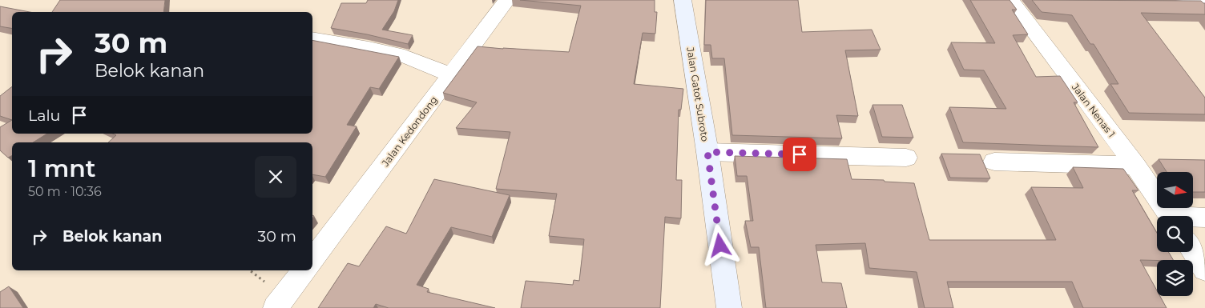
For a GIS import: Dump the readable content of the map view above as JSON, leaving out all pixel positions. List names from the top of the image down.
{
  "streets": {
    "main road": ["Jalan Gatot Subroto"],
    "street": ["Jalan Nenas 1", "Jalan Kedondong"]
  },
  "north": "right",
  "page": {
    "turn": ["30 m", "Belok kanan"],
    "then": "Lalu",
    "heading": ["1 mnt", "50 m · 10:36"],
    "list": [
      {
        "name": "Belok kanan",
        "value": "30 m"
      }
    ]
  }
}
